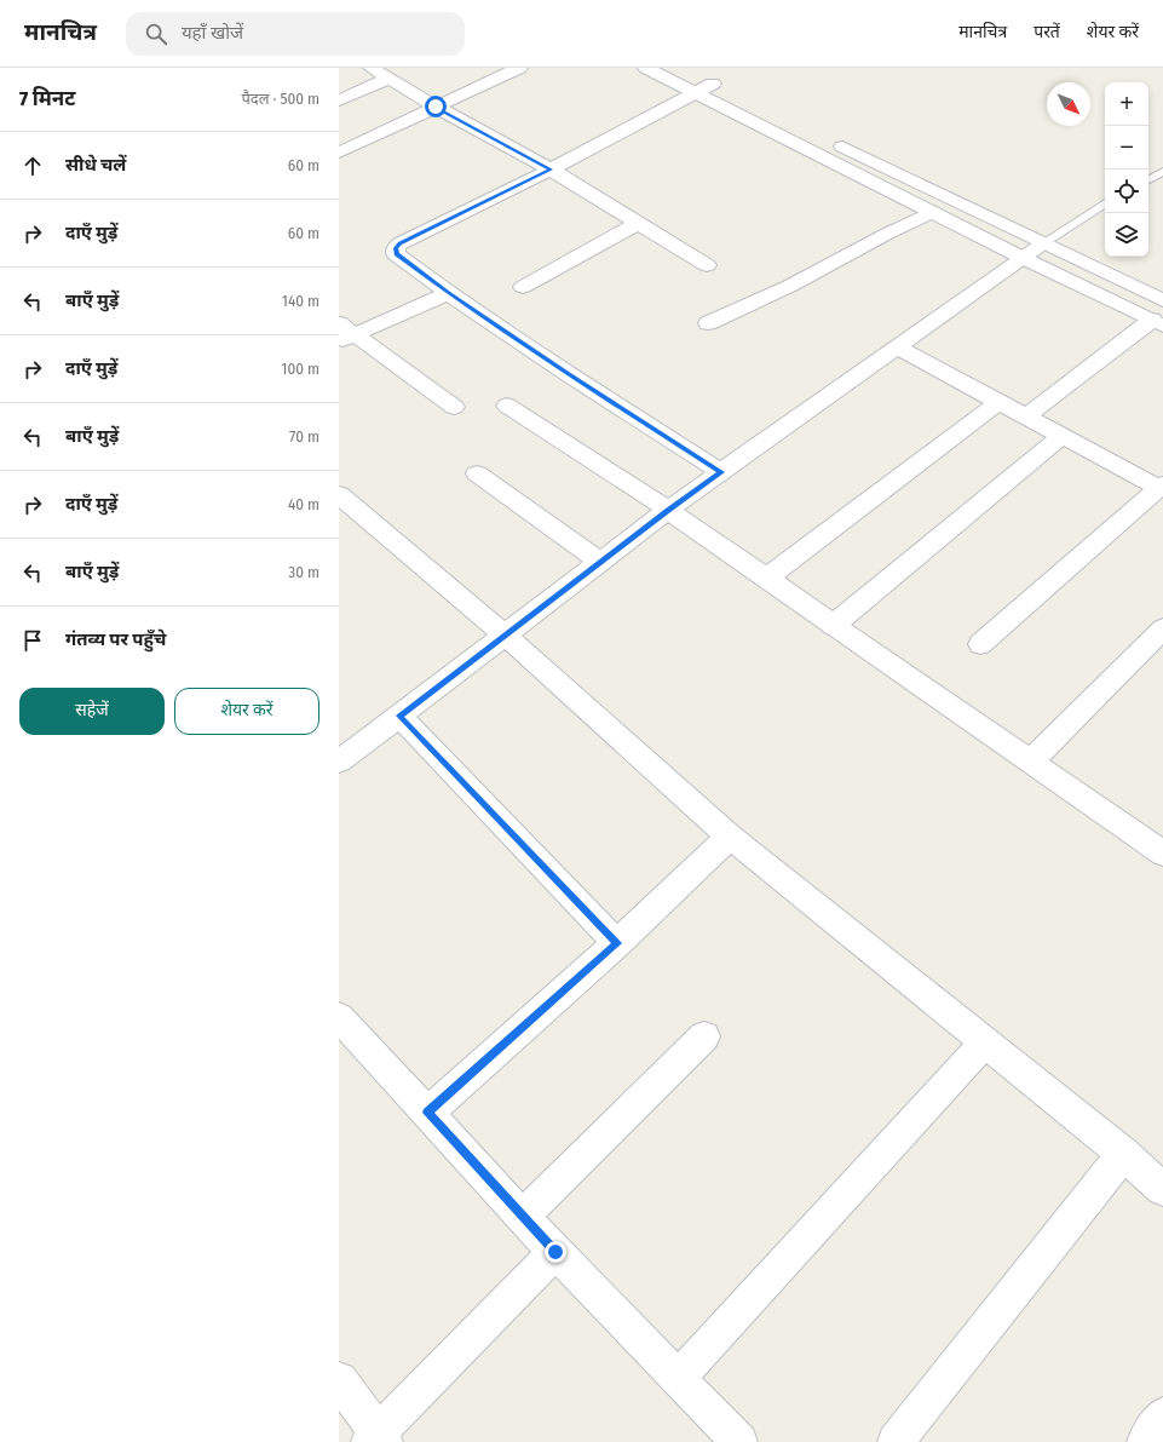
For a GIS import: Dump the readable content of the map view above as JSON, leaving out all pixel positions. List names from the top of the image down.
{
  "north": "bottom right",
  "page": {
    "header": "मानचित्र",
    "search": "यहाँ खोजें",
    "nav": ["मानचित्र", "परतें", "शेयर करें"],
    "heading": ["7 मिनट", "पैदल · 500 m"],
    "map_buttons": ["+", "−"],
    "list": [
      ["सीधे चलें", "60 m"],
      ["दाएँ मुड़ें", "60 m"],
      ["बाएँ मुड़ें", "140 m"],
      ["दाएँ मुड़ें", "100 m"],
      ["बाएँ मुड़ें", "70 m"],
      ["दाएँ मुड़ें", "40 m"],
      ["बाएँ मुड़ें", "30 m"],
      "गंतव्य पर पहुँचे"
    ],
    "buttons": ["सहेजें", "शेयर करें"]
  }
}
